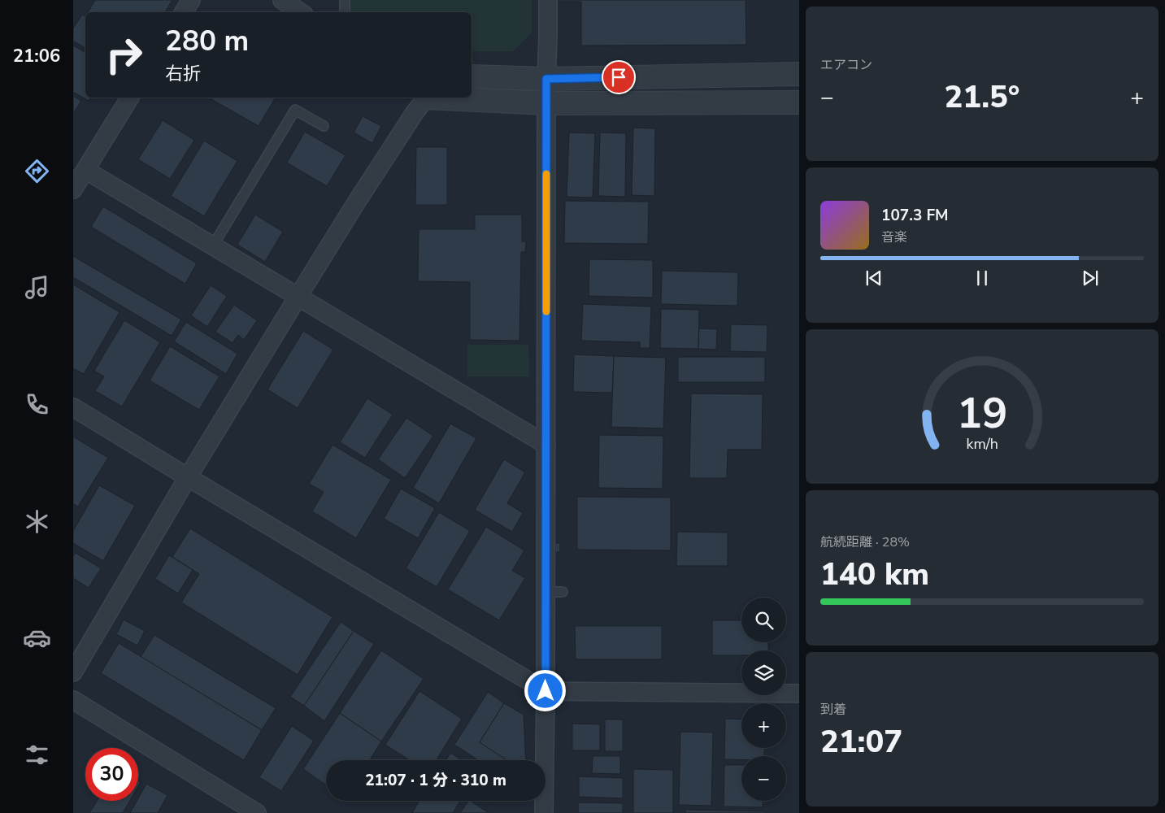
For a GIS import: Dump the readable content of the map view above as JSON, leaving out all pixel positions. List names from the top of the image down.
{
  "page": {
    "tabs": "21:06",
    "tile": [
      "エアコン",
      ["航続距離 · 28%", "140 km"],
      ["到着", "21:07"]
    ],
    "turn": ["280 m", "右折"],
    "heat": ["−", "21.5°", "+"],
    "song": ["107.3 FM", "音楽"],
    "map_buttons": ["+", "−"],
    "limit": "30",
    "trip": "21:07 · 1 分 · 310 m",
    "gauge": ["19", "km/h"]
  }
}
